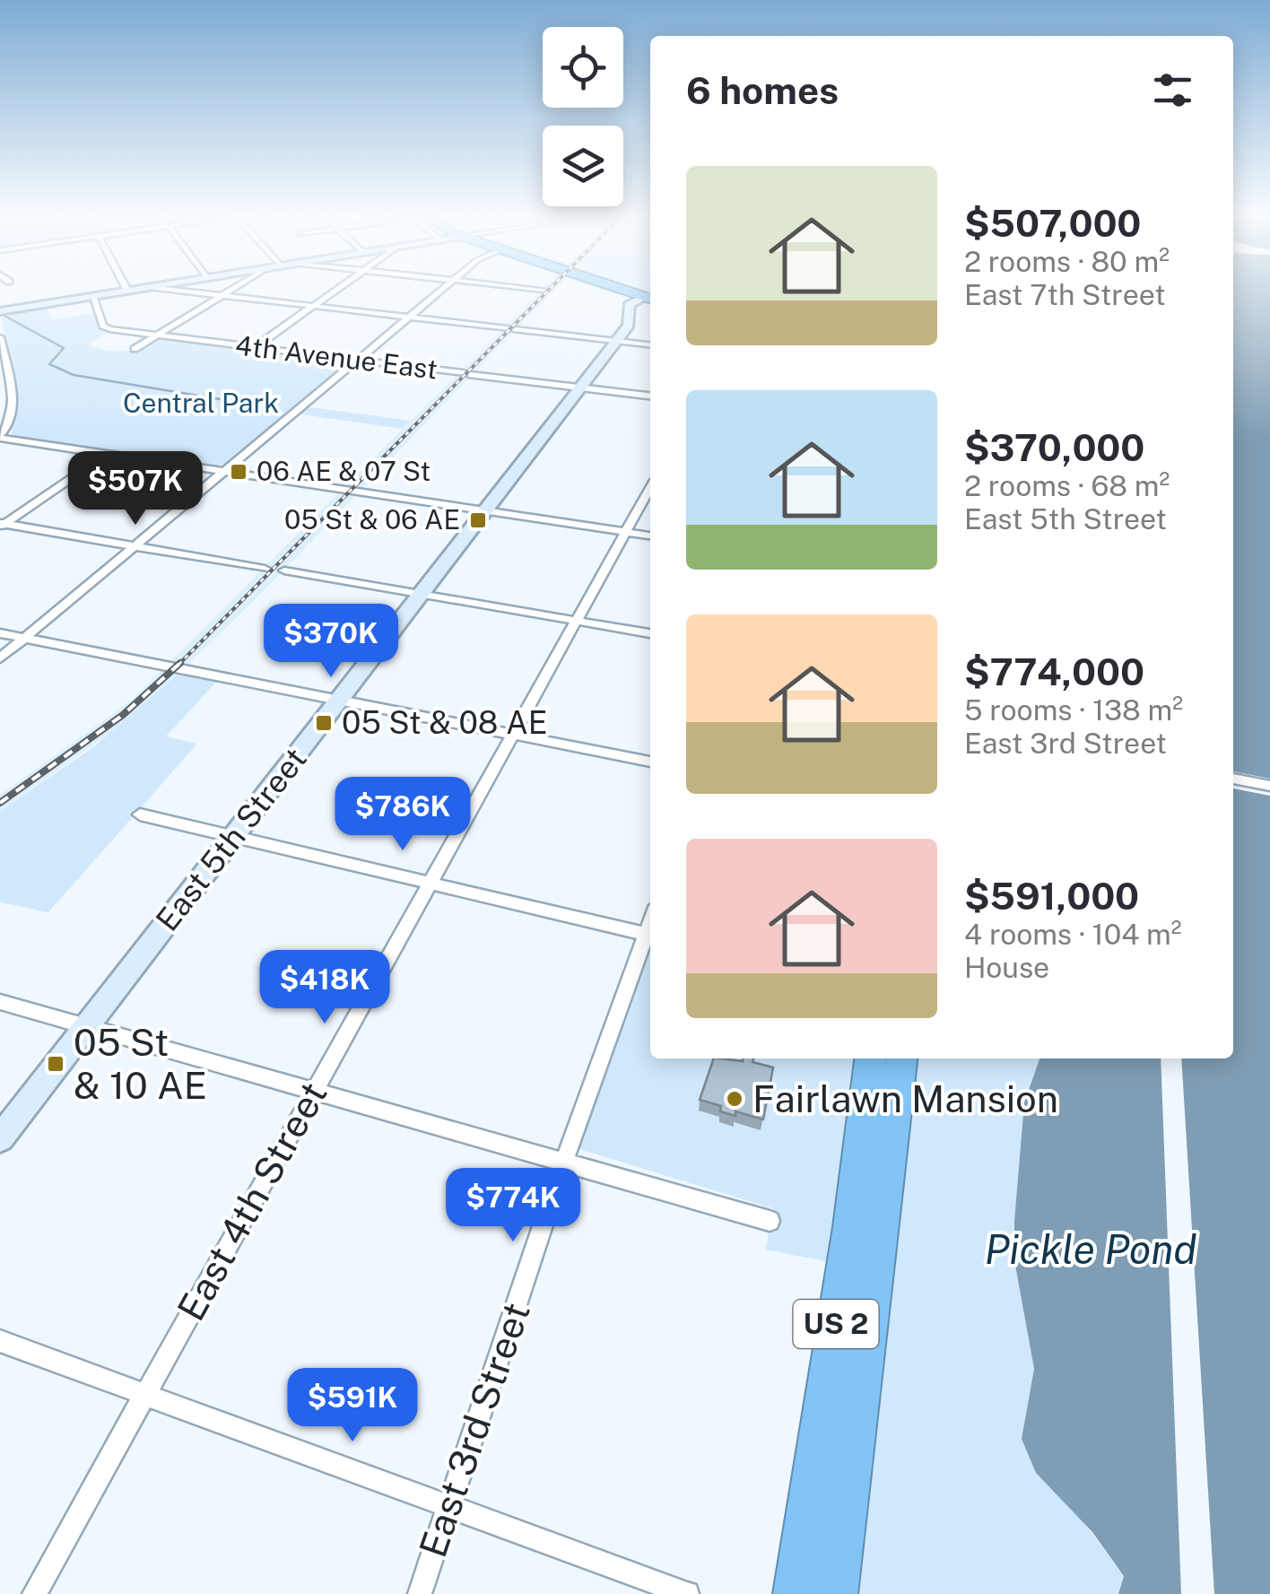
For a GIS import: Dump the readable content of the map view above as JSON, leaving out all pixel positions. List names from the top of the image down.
{
  "streets": {
    "highway": ["US 2"],
    "street": [
      "4th Avenue East",
      "East 5th Street",
      "East 4th Street",
      "East 3rd Street"
    ]
  },
  "crossings": [
    ["4th Avenue East", "East 5th Street"]
  ],
  "water": ["Pickle Pond"],
  "parks": ["Central Park"],
  "places": {
    "transit": [
      "06 AE & 07 St",
      "05 St & 06 AE",
      "05 St & 08 AE",
      "05 St & 10 AE"
    ],
    "other": ["Fairlawn Mansion"]
  },
  "page": {
    "heading": "6 homes",
    "list": [
      {
        "name": "$507,000",
        "note": "2 rooms · 80 m² · East 7th Street"
      },
      {
        "name": "$370,000",
        "note": "2 rooms · 68 m² · East 5th Street"
      },
      {
        "name": "$774,000",
        "note": "5 rooms · 138 m² · East 3rd Street"
      },
      {
        "name": "$591,000",
        "note": "4 rooms · 104 m² · House"
      }
    ],
    "price": [
      "$507K",
      "$370K",
      "$786K",
      "$418K",
      "$774K",
      "$591K"
    ]
  }
}
